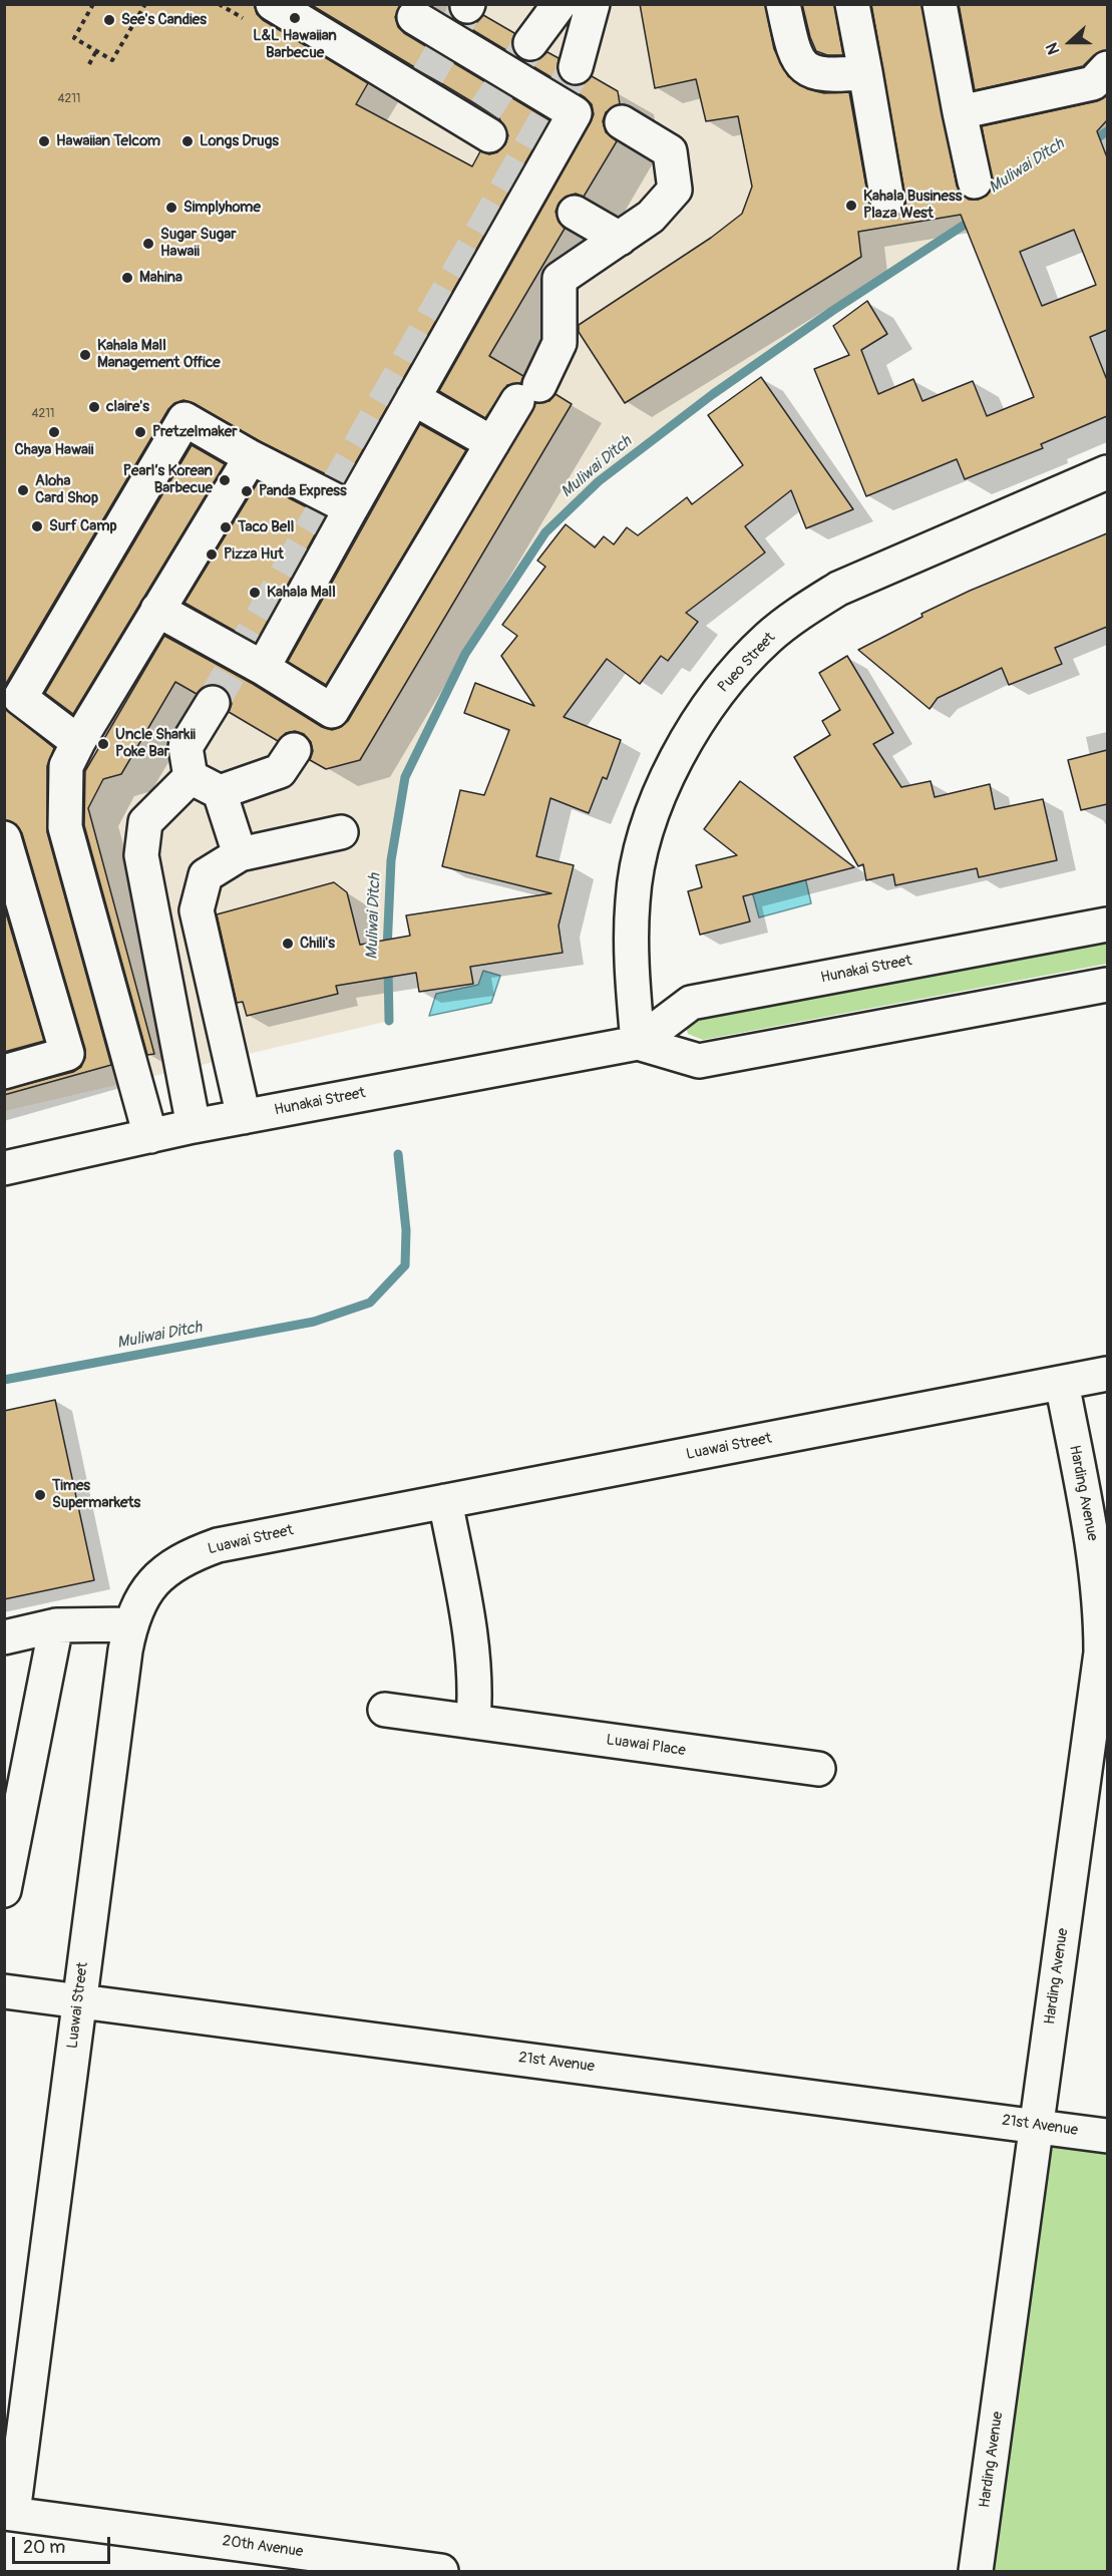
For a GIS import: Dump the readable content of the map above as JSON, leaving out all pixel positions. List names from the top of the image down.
{
  "streets": {
    "street": [
      "Pueo Street",
      "Hunakai Street",
      "Luawai Street",
      "Harding Avenue",
      "Luawai Place",
      "21st Avenue",
      "20th Avenue"
    ]
  },
  "crossings": [
    ["Pueo Street", "Hunakai Street"],
    ["Luawai Street", "Harding Avenue"],
    ["Luawai Street", "21st Avenue"],
    ["Luawai Street", "20th Avenue"],
    ["Harding Avenue", "21st Avenue"]
  ],
  "water": ["Muliwai Ditch"],
  "places": [
    "L&L Hawaiian Barbecue",
    "See's Candies",
    "Hawaiian Telcom",
    "Longs Drugs",
    "Kahala Business Plaza West",
    "Simplyhome",
    "Sugar Sugar Hawaii",
    "Mahina",
    "Kahala Mall Management Office",
    "claire's",
    "Chaya Hawaii",
    "Pretzelmaker",
    "Pearl’s Korean Barbecue",
    "Aloha Card Shop",
    "Panda Express",
    "Surf Camp",
    "Taco Bell",
    "Pizza Hut",
    "Kahala Mall",
    "Uncle Sharkii Poke Bar",
    "Chili's",
    "Times Supermarkets"
  ],
  "house_numbers": ["4211", "4211"],
  "scale_bar": "20 m",
  "north": "left"
}
